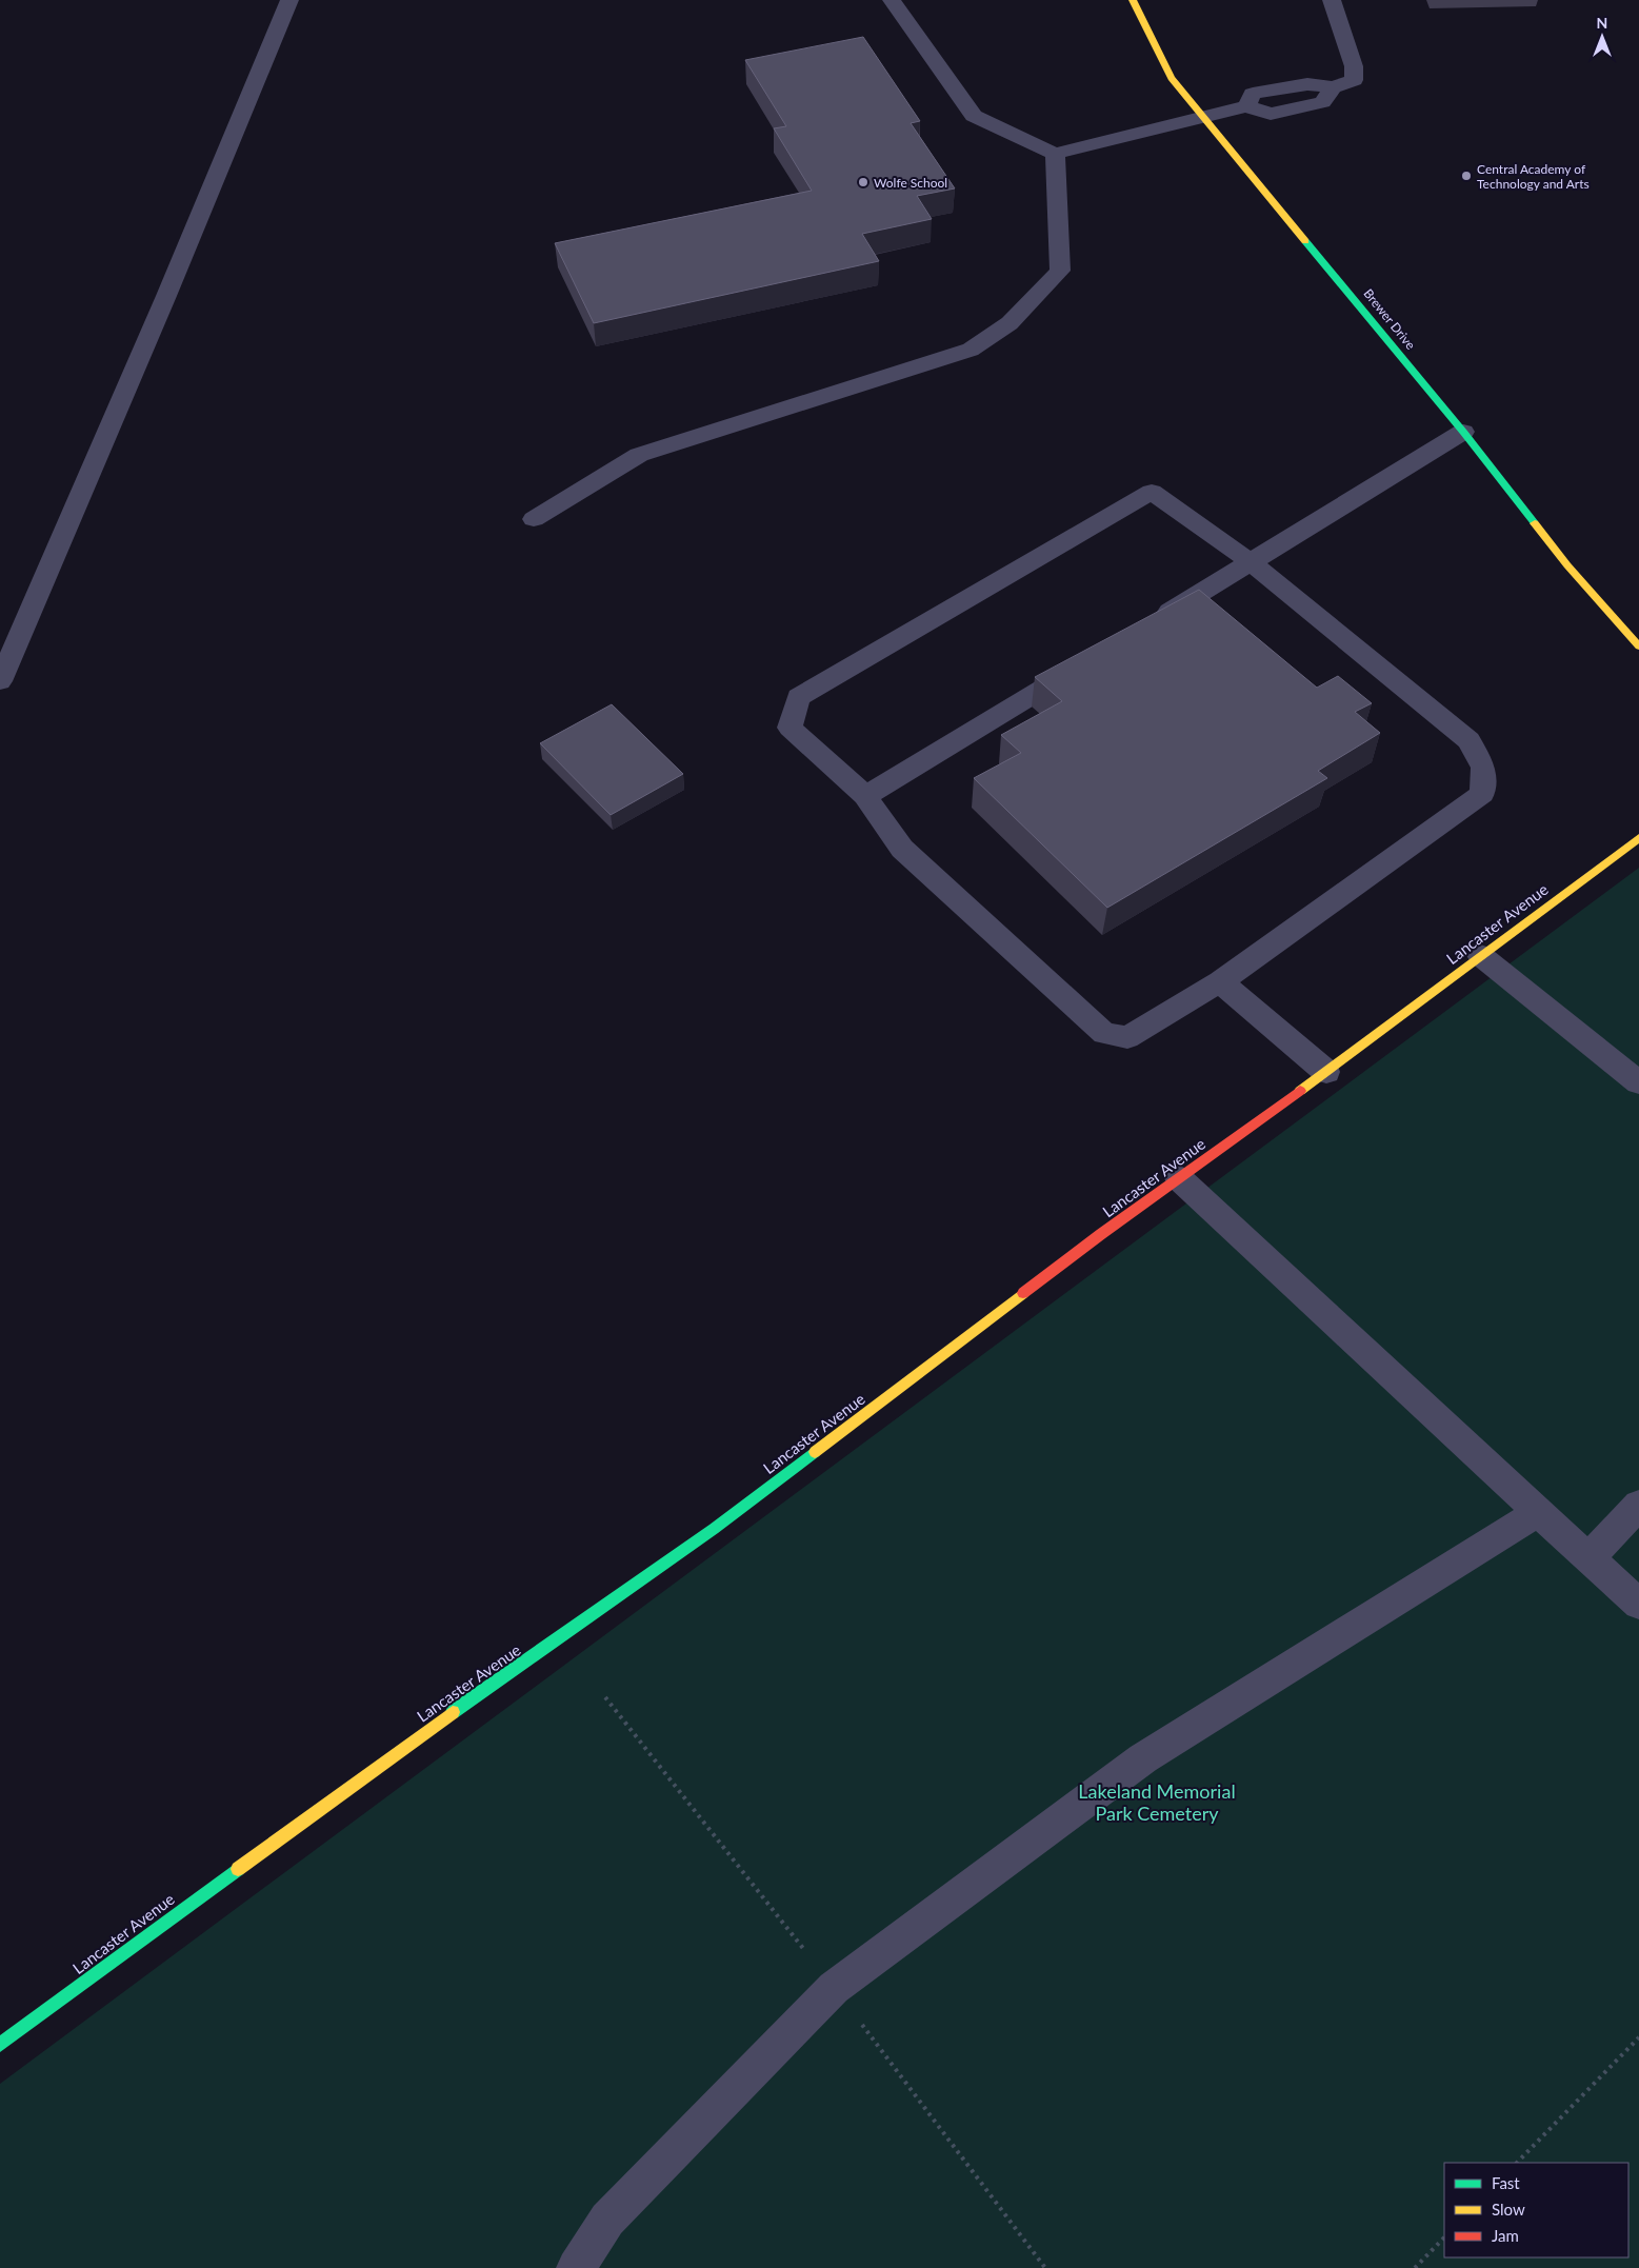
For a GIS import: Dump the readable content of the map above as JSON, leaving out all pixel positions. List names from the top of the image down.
{
  "streets": {
    "main road": ["Brewer Drive", "Lancaster Avenue"]
  },
  "parks": ["Lakeland Memorial Park Cemetery"],
  "places": ["Central Academy of Technology and Arts", "Wolfe School"],
  "legend": ["Fast", "Slow", "Jam"],
  "north": "top"
}
